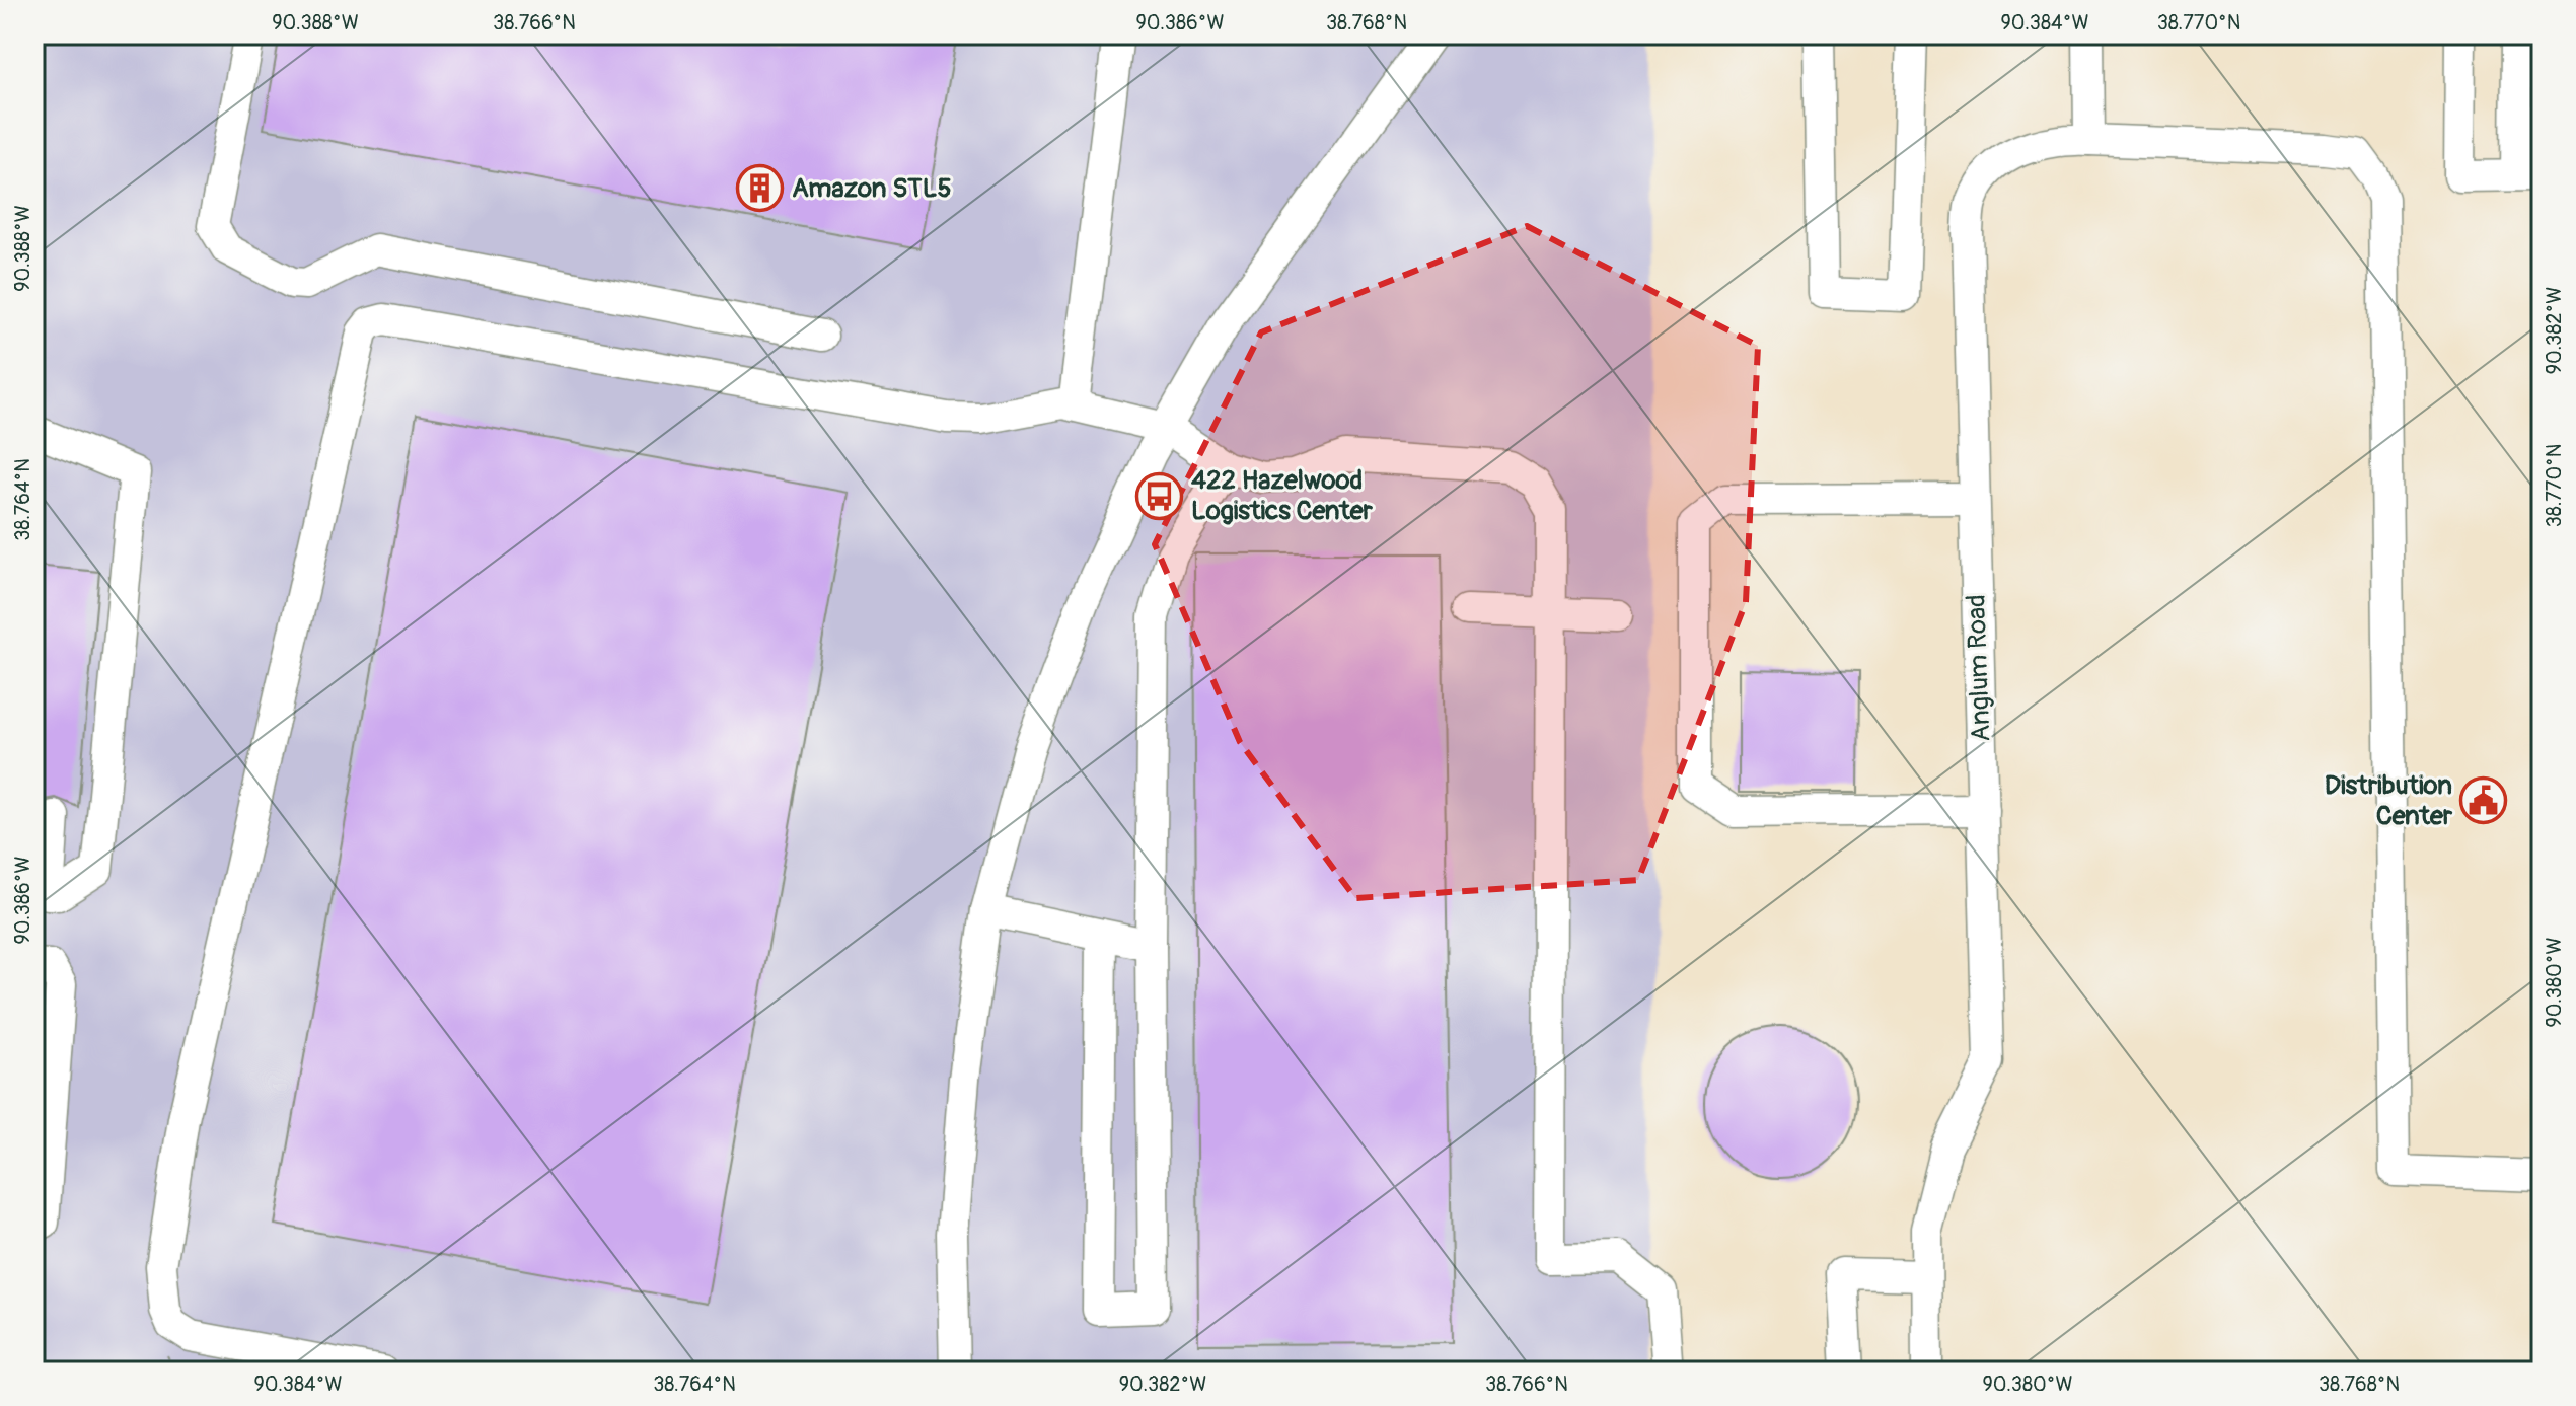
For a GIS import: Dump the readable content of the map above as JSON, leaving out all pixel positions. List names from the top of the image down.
{
  "streets": {
    "street": ["Anglum Road"]
  },
  "places": {
    "building": ["Amazon STL5"],
    "bus stop": ["422 Hazelwood Logistics Center"],
    "public building": ["Distribution Center"]
  },
  "coordinates": [
    "90.388°W",
    "38.766°N",
    "90.386°W",
    "38.768°N",
    "90.384°W",
    "38.770°N",
    "90.382°W",
    "38.764°N",
    "90.380°W"
  ]
}
